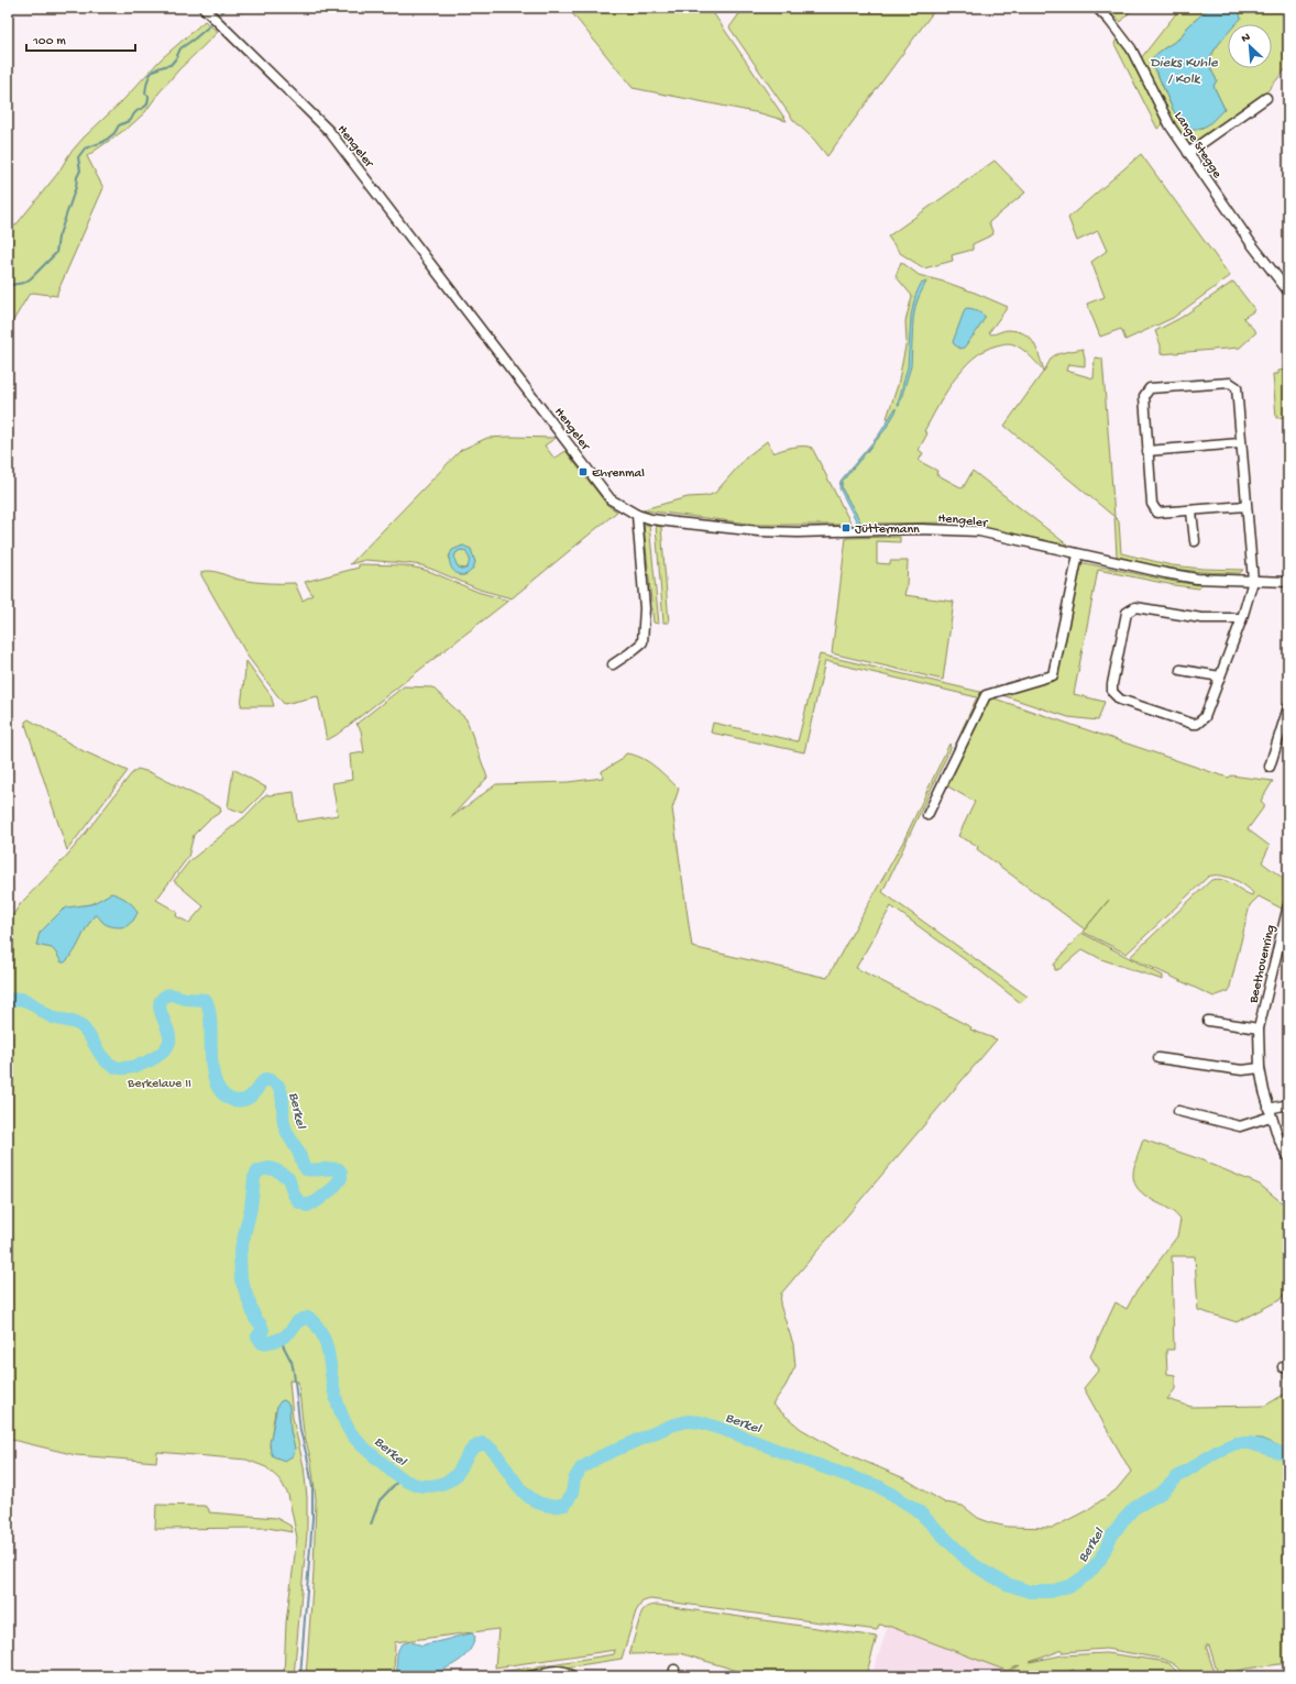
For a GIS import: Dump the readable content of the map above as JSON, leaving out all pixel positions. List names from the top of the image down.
{
  "streets": {
    "street": ["Lange Stegge", "Hengeler", "Beethovenring"]
  },
  "water": ["Dieks Kuhle / Kolk", "Berkel"],
  "parks": ["Berkelaue II"],
  "places": {
    "transit": ["Ehrenmal", "Jüttermann"]
  },
  "scale_bar": "100 m",
  "north": "top left"
}
